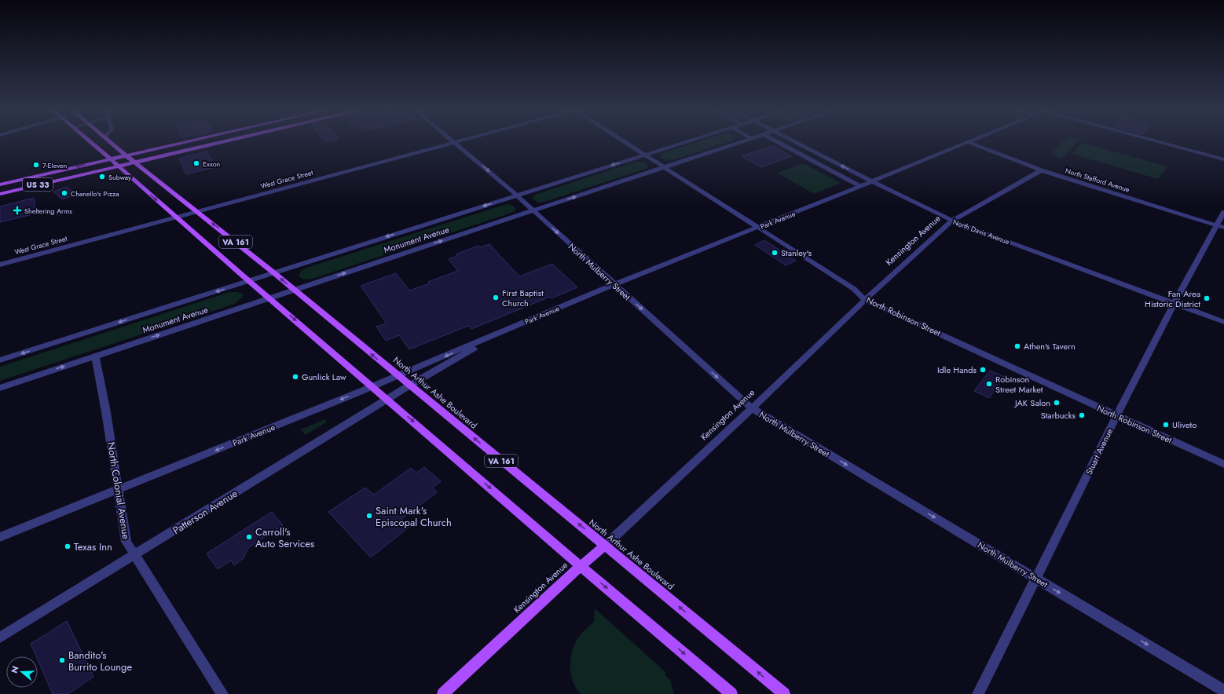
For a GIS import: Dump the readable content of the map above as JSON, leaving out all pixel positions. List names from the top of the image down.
{
  "streets": {
    "main road": [
      "US 33",
      "Kensington Avenue",
      "VA 161",
      "North Arthur Ashe Boulevard"
    ],
    "street": [
      "West Grace Street",
      "North Stafford Avenue",
      "Park Avenue",
      "North Davis Avenue",
      "Monument Avenue",
      "North Mulberry Street",
      "North Robinson Street",
      "Stuart Avenue",
      "North Colonial Avenue",
      "Patterson Avenue"
    ]
  },
  "crossings": [
    ["West Grace Street", "VA 161"],
    ["West Grace Street", "North Mulberry Street"],
    ["West Grace Street", "North Arthur Ashe Boulevard"],
    ["North Stafford Avenue", "Park Avenue"],
    ["North Stafford Avenue", "Kensington Avenue"],
    ["North Stafford Avenue", "Stuart Avenue"],
    ["US 33", "VA 161"],
    ["US 33", "North Arthur Ashe Boulevard"],
    ["Park Avenue", "North Davis Avenue"],
    ["Park Avenue", "VA 161"],
    ["Park Avenue", "North Mulberry Street"],
    ["Park Avenue", "North Robinson Street"],
    ["Park Avenue", "North Arthur Ashe Boulevard"],
    ["Park Avenue", "North Colonial Avenue"],
    ["Park Avenue", "Patterson Avenue"],
    ["North Davis Avenue", "Kensington Avenue"],
    ["North Davis Avenue", "Stuart Avenue"],
    ["Monument Avenue", "VA 161"],
    ["Monument Avenue", "North Mulberry Street"],
    ["Monument Avenue", "North Robinson Street"],
    ["Monument Avenue", "North Arthur Ashe Boulevard"],
    ["Monument Avenue", "North Colonial Avenue"],
    ["Kensington Avenue", "VA 161"],
    ["Kensington Avenue", "North Mulberry Street"],
    ["Kensington Avenue", "North Robinson Street"],
    ["Kensington Avenue", "North Arthur Ashe Boulevard"],
    ["VA 161", "Patterson Avenue"],
    ["North Mulberry Street", "Stuart Avenue"],
    ["North Robinson Street", "Stuart Avenue"],
    ["North Arthur Ashe Boulevard", "Patterson Avenue"],
    ["North Colonial Avenue", "Patterson Avenue"]
  ],
  "one_way": ["North Mulberry Street"],
  "places": {
    "other": [
      "Exxon",
      "7-Eleven",
      "Subway",
      "Chanello's Pizza",
      "Stanley's",
      "First Baptist Church",
      "Fan Area Historic District",
      "Athen's Tavern",
      "Idle Hands",
      "Gunlick Law",
      "Robinson Street Market",
      "JAK Salon",
      "Starbucks",
      "Uliveto",
      "Saint Mark's Episcopal Church",
      "Carroll's Auto Services",
      "Texas Inn",
      "Bandito's Burrito Lounge"
    ],
    "health": ["Sheltering Arms"]
  },
  "north": "left"
}
